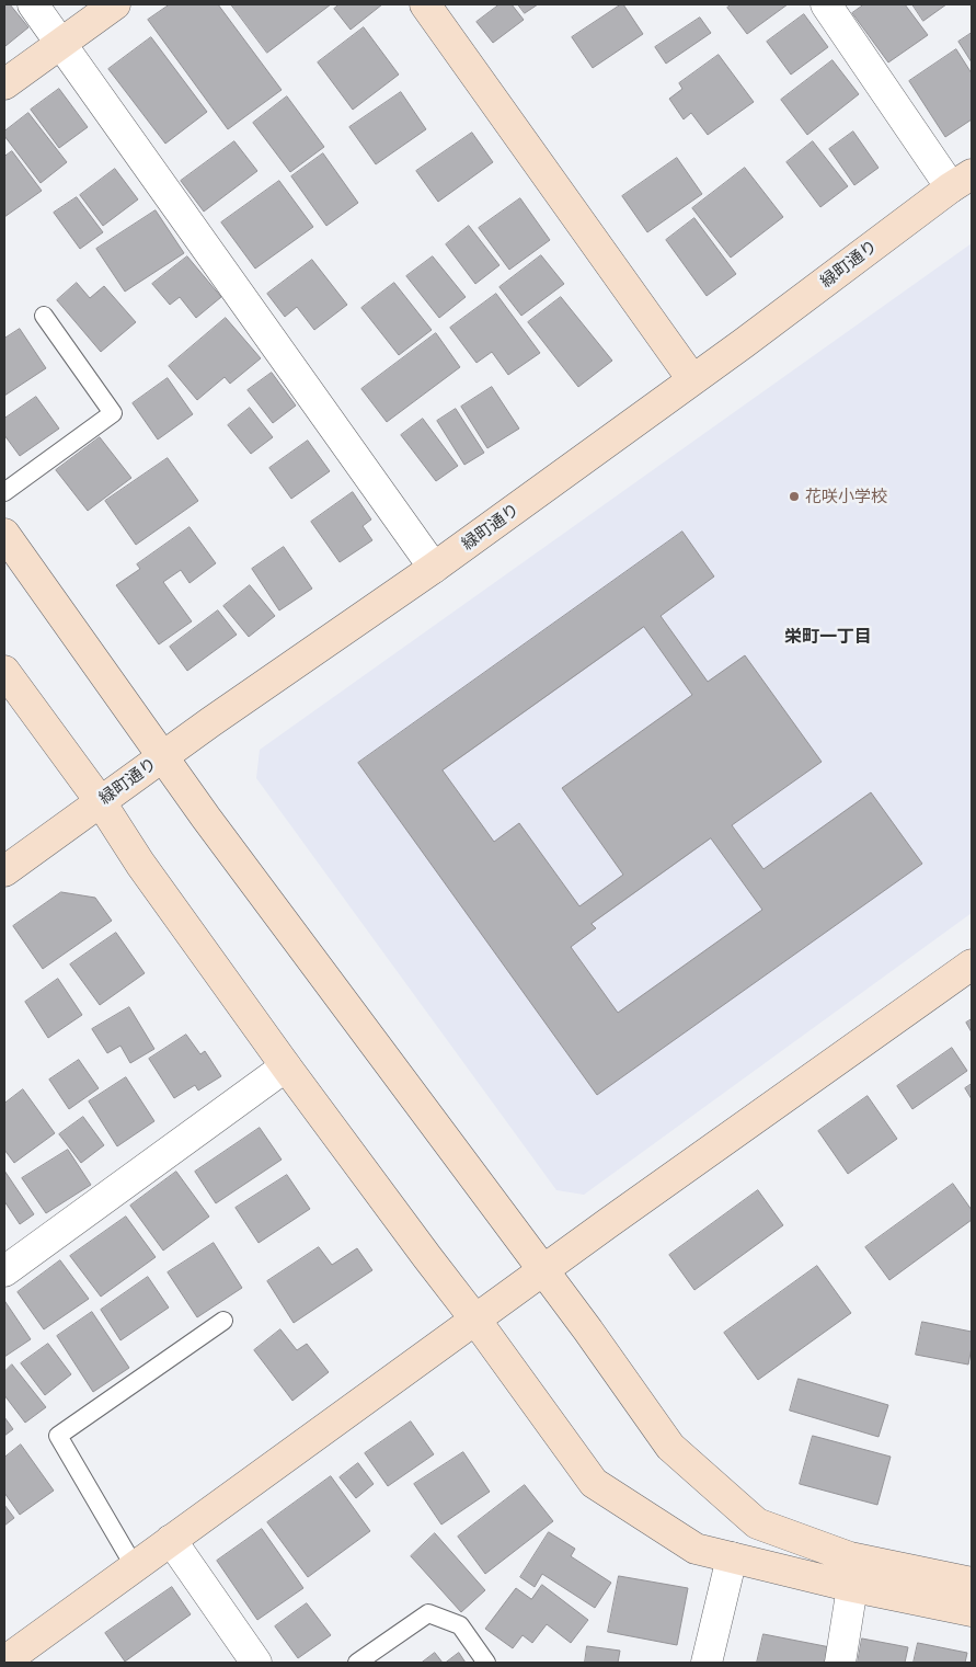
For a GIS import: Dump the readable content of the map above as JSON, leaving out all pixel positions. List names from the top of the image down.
{
  "streets": {
    "street": ["緑町通り"]
  },
  "districts": ["栄町一丁目"],
  "places": ["花咲小学校"]
}
